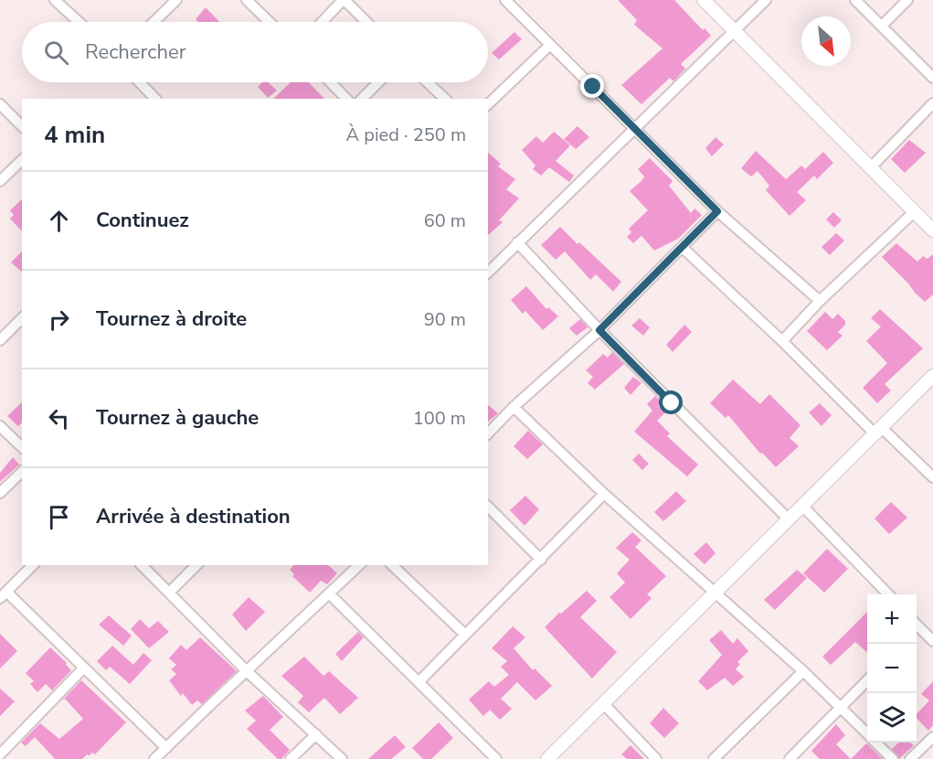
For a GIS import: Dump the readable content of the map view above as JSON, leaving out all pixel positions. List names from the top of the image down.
{
  "north": "bottom right",
  "page": {
    "search": "Rechercher",
    "heading": ["4 min", "À pied · 250 m"],
    "list": [
      ["Continuez", "60 m"],
      ["Tournez à droite", "90 m"],
      ["Tournez à gauche", "100 m"],
      "Arrivée à destination"
    ],
    "map_buttons": ["+", "−"]
  }
}
